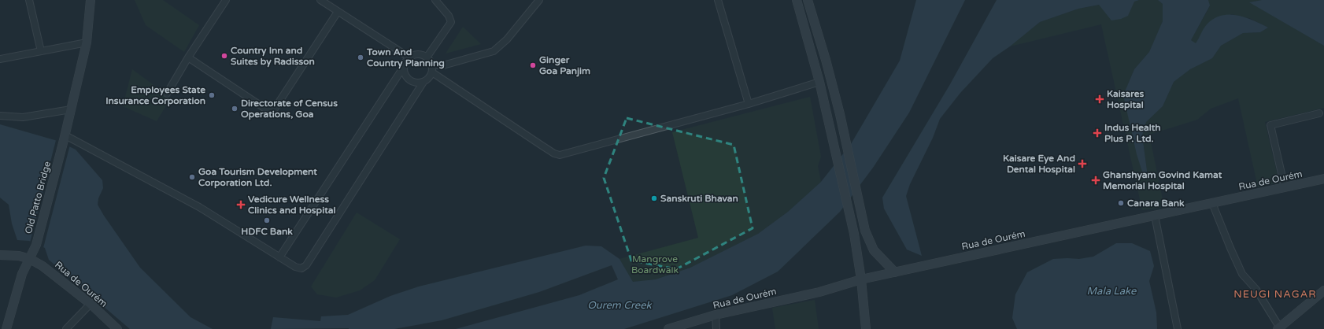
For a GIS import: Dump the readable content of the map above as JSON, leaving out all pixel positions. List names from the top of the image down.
{
  "streets": {
    "main road": ["Rua de Ourém", "Old Patto Bridge"]
  },
  "crossings": [
    ["Rua de Ourém", "Old Patto Bridge"]
  ],
  "districts": ["NEUGI NAGAR"],
  "water": ["Mala Lake", "Ourem Creek"],
  "parks": ["Mangrove Boardwalk"],
  "places": {
    "other": [
      "Country Inn and Suites by Radisson",
      "Town And Country Planning",
      "Ginger Goa Panjim",
      "Employees State Insurance Corporation",
      "Directorate of Census Operations, Goa",
      "Goa Tourism Development Corporation Ltd.",
      "Sanskruti Bhavan",
      "Canara Bank",
      "HDFC Bank"
    ],
    "health": [
      "Kaisares Hospital",
      "Indus Health Plus P. Ltd.",
      "Kaisare Eye And Dental Hospital",
      "Ghanshyam Govind Kamat Memorial Hospital",
      "Vedicure Wellness Clinics and Hospital"
    ]
  }
}
